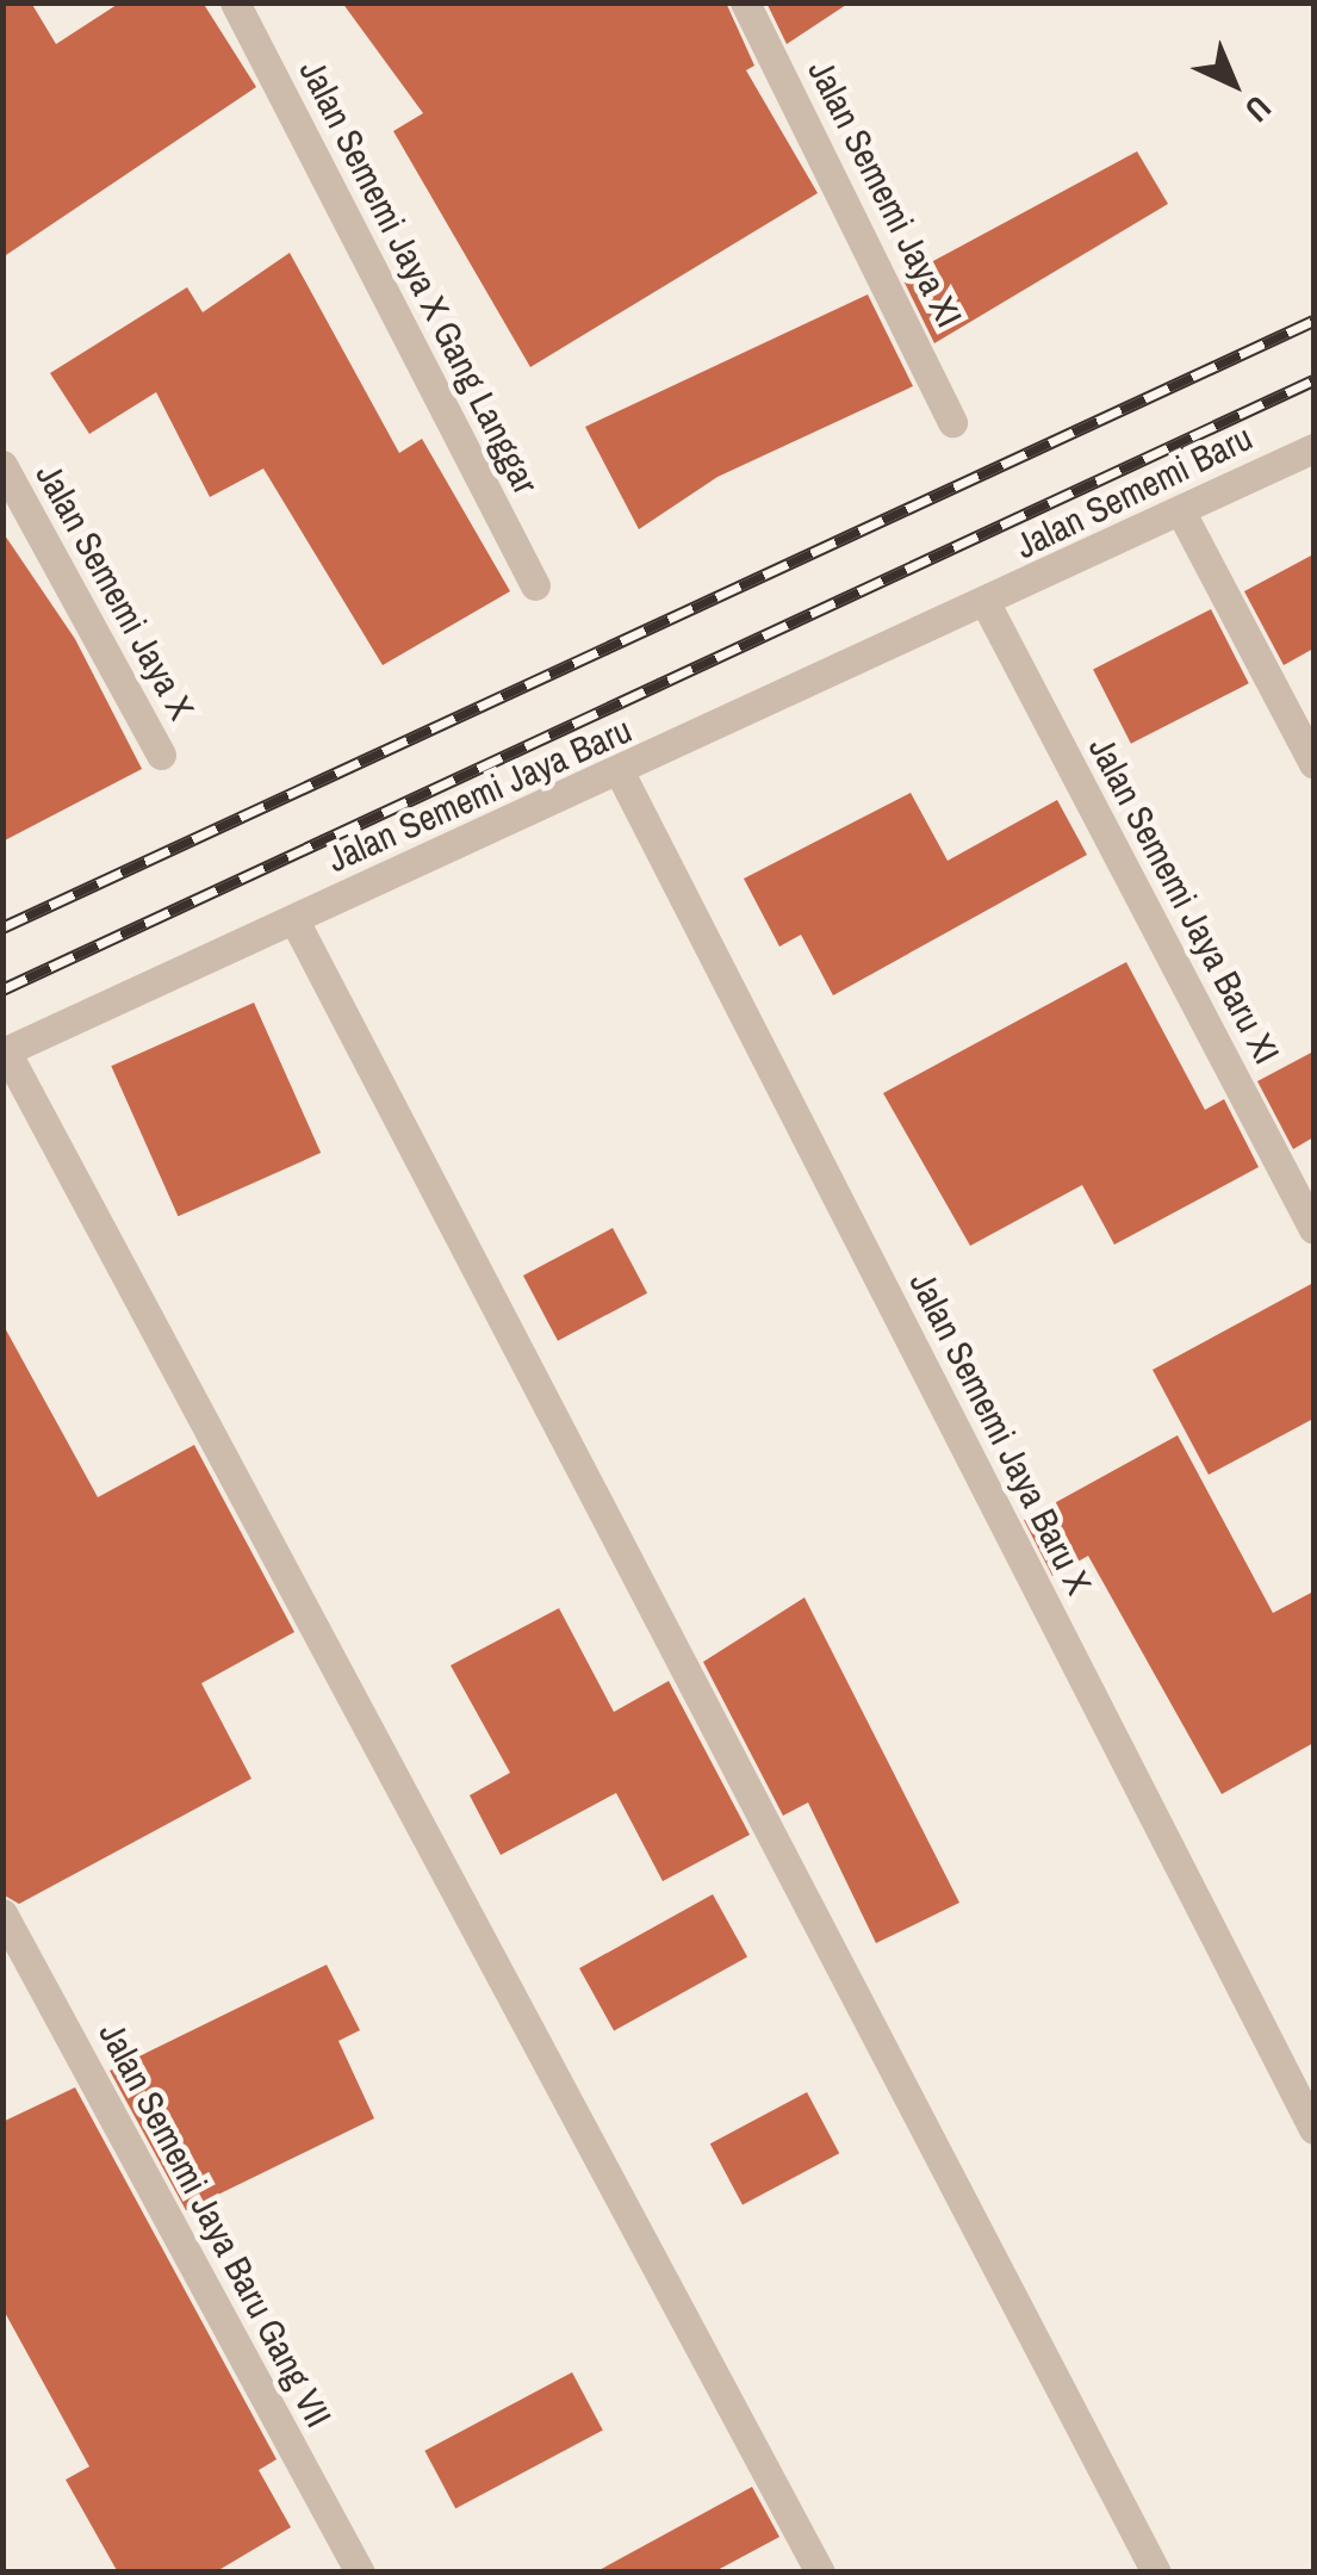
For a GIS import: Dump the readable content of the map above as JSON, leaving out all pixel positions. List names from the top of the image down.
{
  "streets": {
    "street": [
      "Jalan Sememi Jaya XI",
      "Jalan Sememi Jaya X Gang Langgar",
      "Jalan Sememi Baru",
      "Jalan Sememi Jaya X",
      "Jalan Sememi Jaya Baru",
      "Jalan Sememi Jaya Baru XI",
      "Jalan Sememi Jaya Baru X",
      "Jalan Sememi Jaya Baru Gang VII"
    ]
  },
  "crossings": [
    ["Jalan Sememi Baru", "Jalan Sememi Jaya Baru"],
    ["Jalan Sememi Baru", "Jalan Sememi Jaya Baru XI"],
    ["Jalan Sememi Jaya Baru", "Jalan Sememi Jaya Baru XI"],
    ["Jalan Sememi Jaya Baru", "Jalan Sememi Jaya Baru X"]
  ],
  "north": "bottom right"
}
